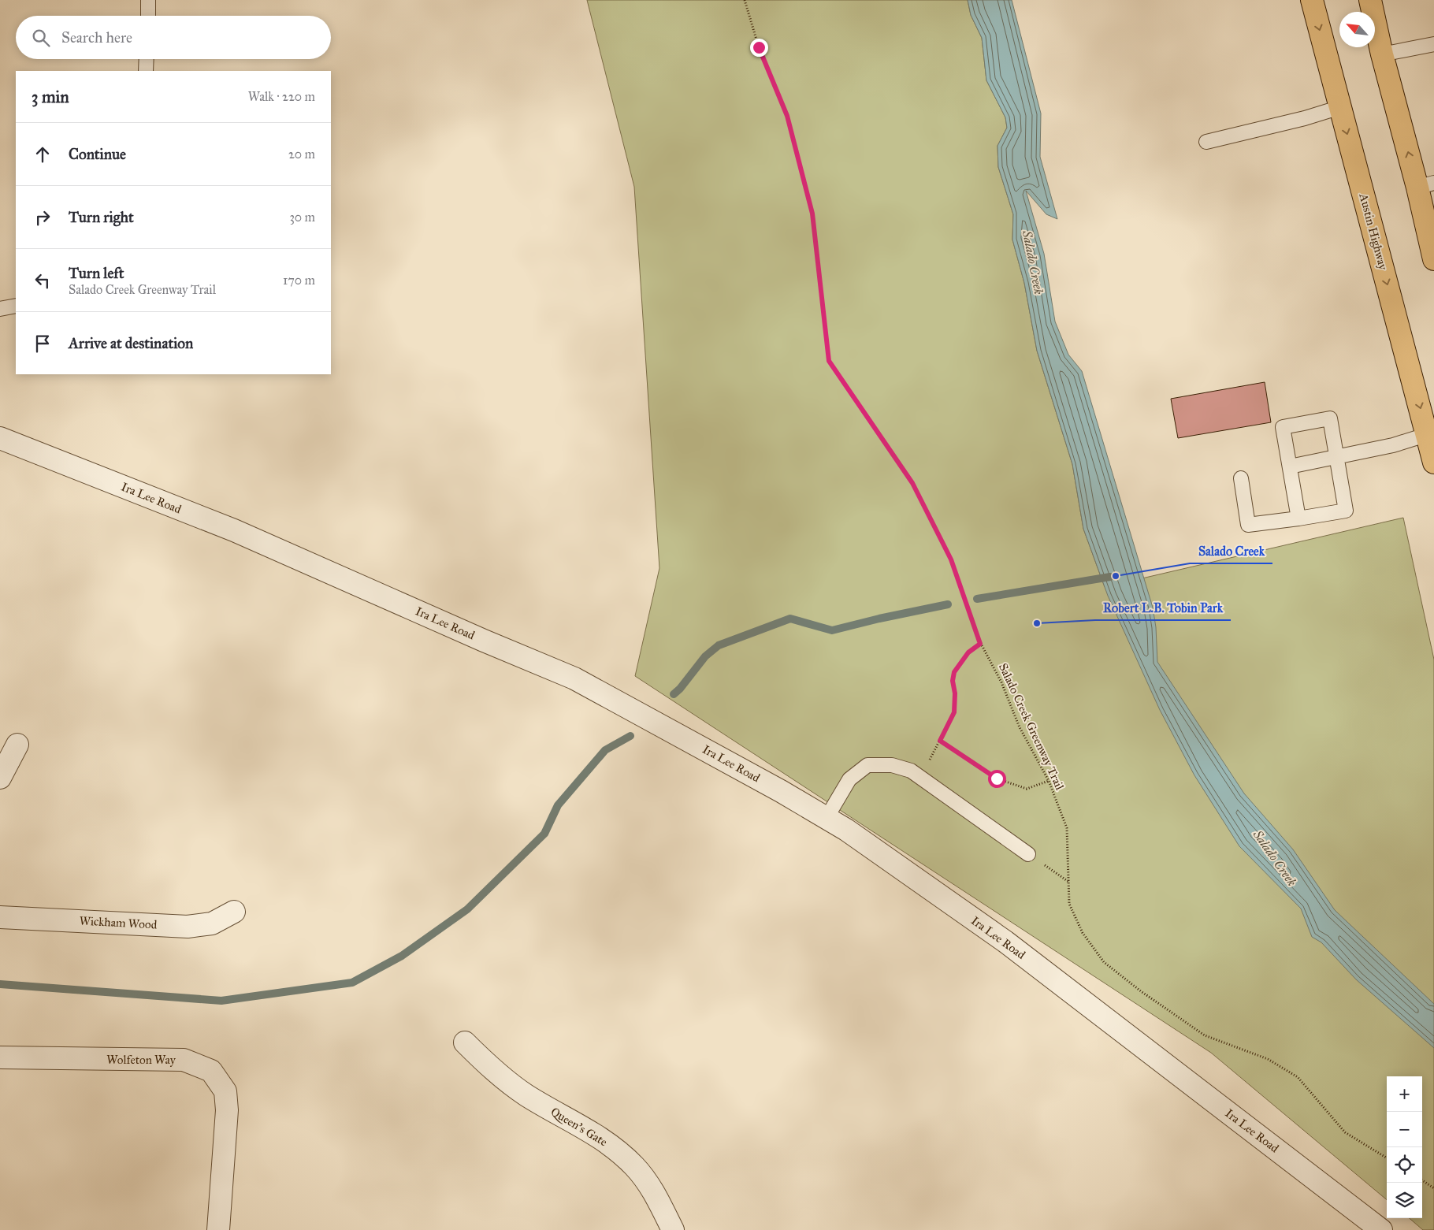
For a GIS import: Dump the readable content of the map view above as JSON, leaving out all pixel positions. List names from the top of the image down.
{
  "streets": {
    "main road": ["Austin Highway"],
    "street": [
      "Ira Lee Road",
      "Wickham Wood",
      "Wolfeton Way",
      "Queen's Gate"
    ],
    "path": ["Salado Creek Greenway Trail"]
  },
  "water": ["Salado Creek"],
  "places": ["Salado Creek", "Robert L.B. Tobin Park"],
  "north": "top left",
  "page": {
    "search": "Search here",
    "heading": ["3 min", "Walk · 220 m"],
    "list": [
      ["Continue", "20 m"],
      ["Turn right", "30 m"],
      ["Turn left", "Salado Creek Greenway Trail", "170 m"],
      "Arrive at destination"
    ],
    "map_buttons": ["+", "−"]
  }
}
